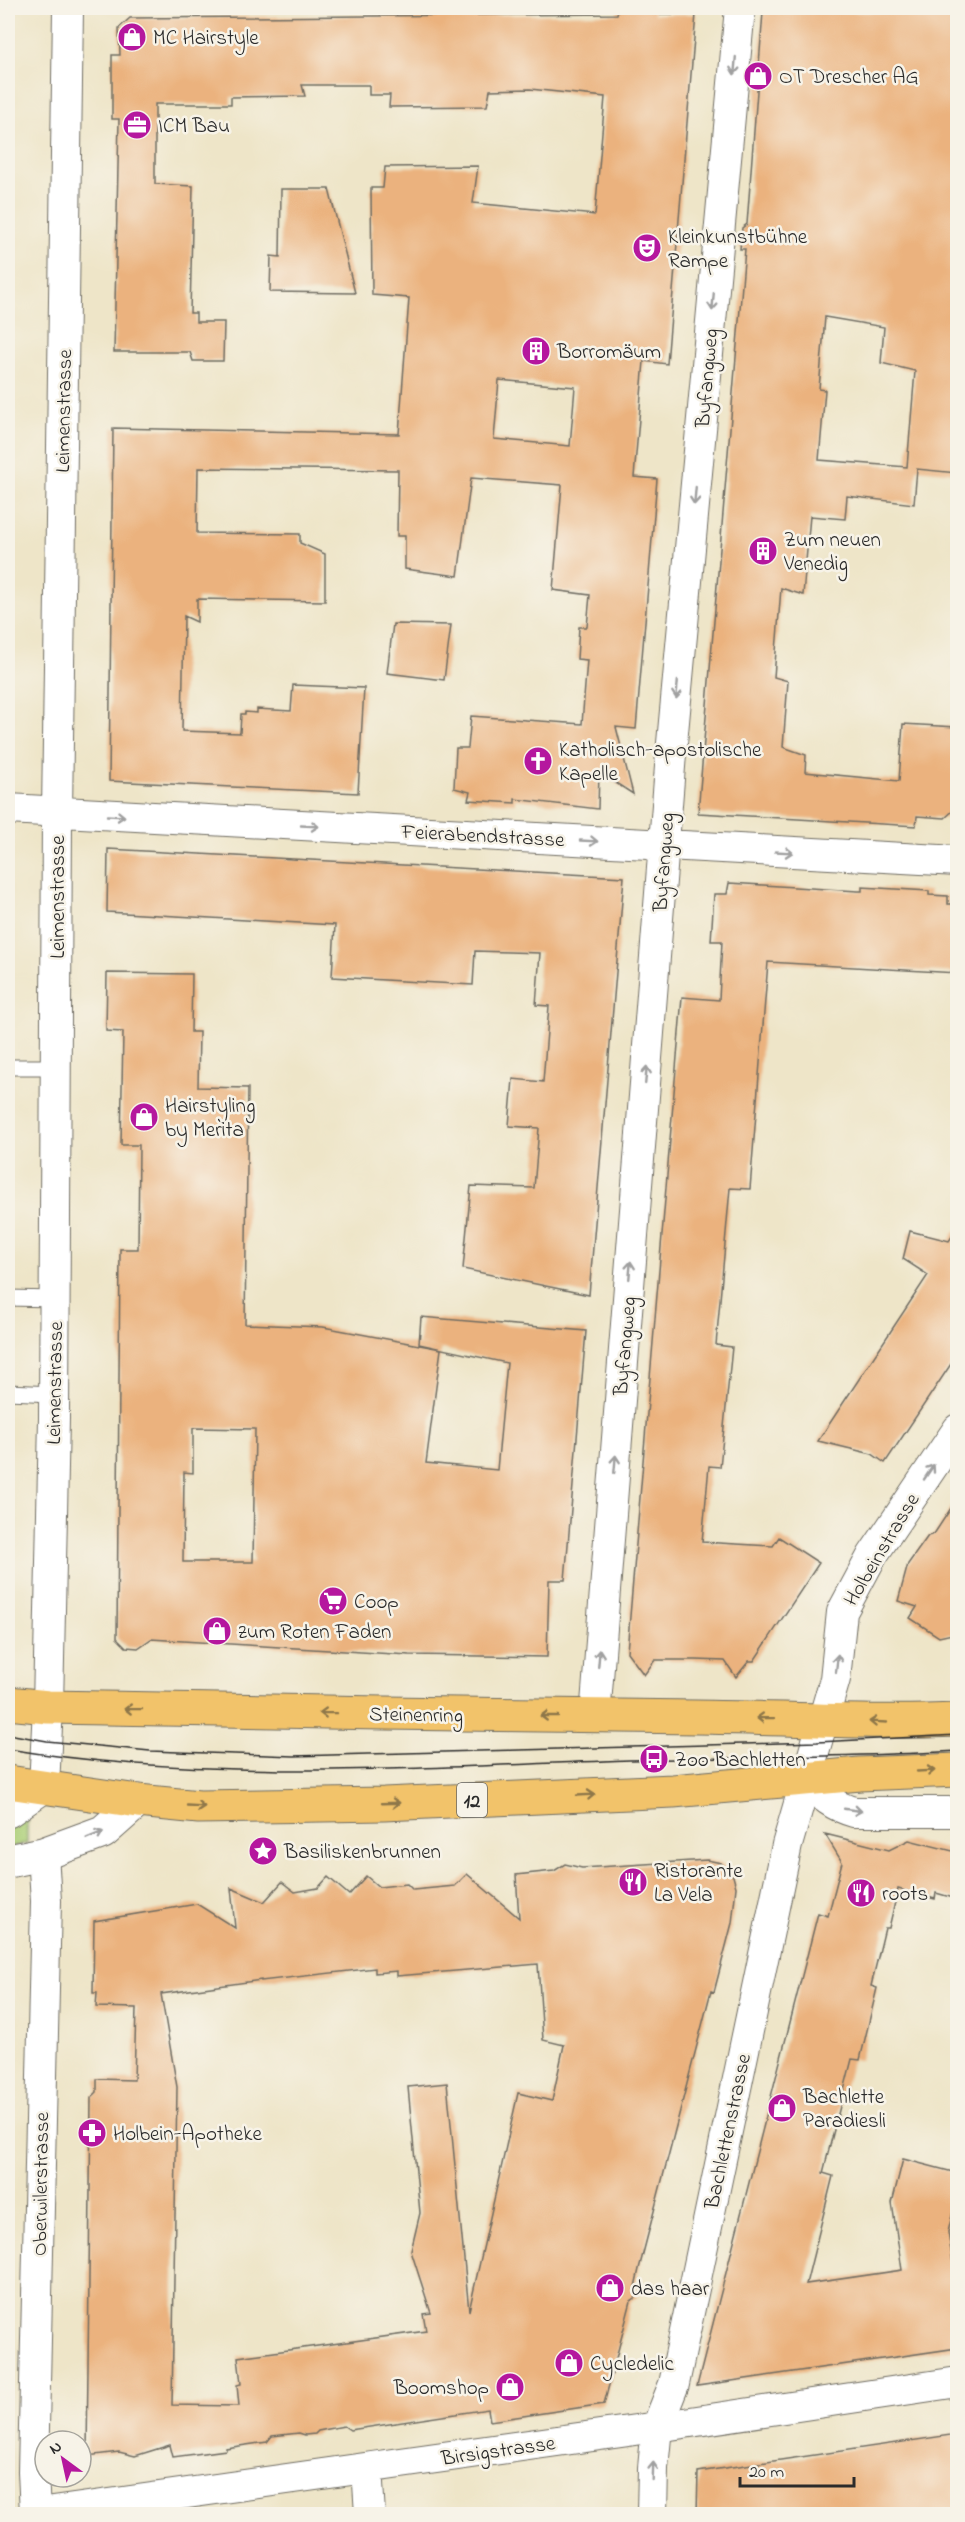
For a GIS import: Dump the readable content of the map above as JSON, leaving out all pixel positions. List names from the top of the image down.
{
  "streets": {
    "main road": ["Steinenring", "12"],
    "street": [
      "Byfangweg",
      "Leimenstrasse",
      "Feierabendstrasse",
      "Holbeinstrasse",
      "Bachlettenstrasse",
      "Oberwilerstrasse",
      "Birsigstrasse"
    ]
  },
  "crossings": [
    ["Byfangweg", "Feierabendstrasse"],
    ["Byfangweg", "Steinenring"],
    ["Leimenstrasse", "Feierabendstrasse"],
    ["Leimenstrasse", "Steinenring"],
    ["Leimenstrasse", "12"],
    ["Holbeinstrasse", "Steinenring"],
    ["Holbeinstrasse", "Bachlettenstrasse"],
    ["Steinenring", "Bachlettenstrasse"],
    ["12", "Bachlettenstrasse"],
    ["Bachlettenstrasse", "Birsigstrasse"],
    ["Oberwilerstrasse", "Birsigstrasse"]
  ],
  "one_way": ["Feierabendstrasse", "Holbeinstrasse"],
  "places": {
    "shop": [
      "MC Hairstyle",
      "OT Drescher AG",
      "Hairstyling by Merita",
      "zum Roten Faden",
      "Bachlette Paradiesli",
      "das haar",
      "Cycledelic",
      "Boomshop"
    ],
    "office": ["ICM Bau"],
    "theatre": ["Kleinkunstbühne Rampe"],
    "building": ["Borromäum", "Zum neuen Venedig"],
    "church": ["Katholisch-apostolische Kapelle"],
    "supermarket": ["Coop"],
    "bus stop": ["Zoo Bachletten"],
    "place": ["Basiliskenbrunnen"],
    "restaurant": ["Ristorante La Vela", "roots"],
    "pharmacy": ["Holbein-Apotheke"]
  },
  "scale_bar": "20 m",
  "north": "top left"
}
